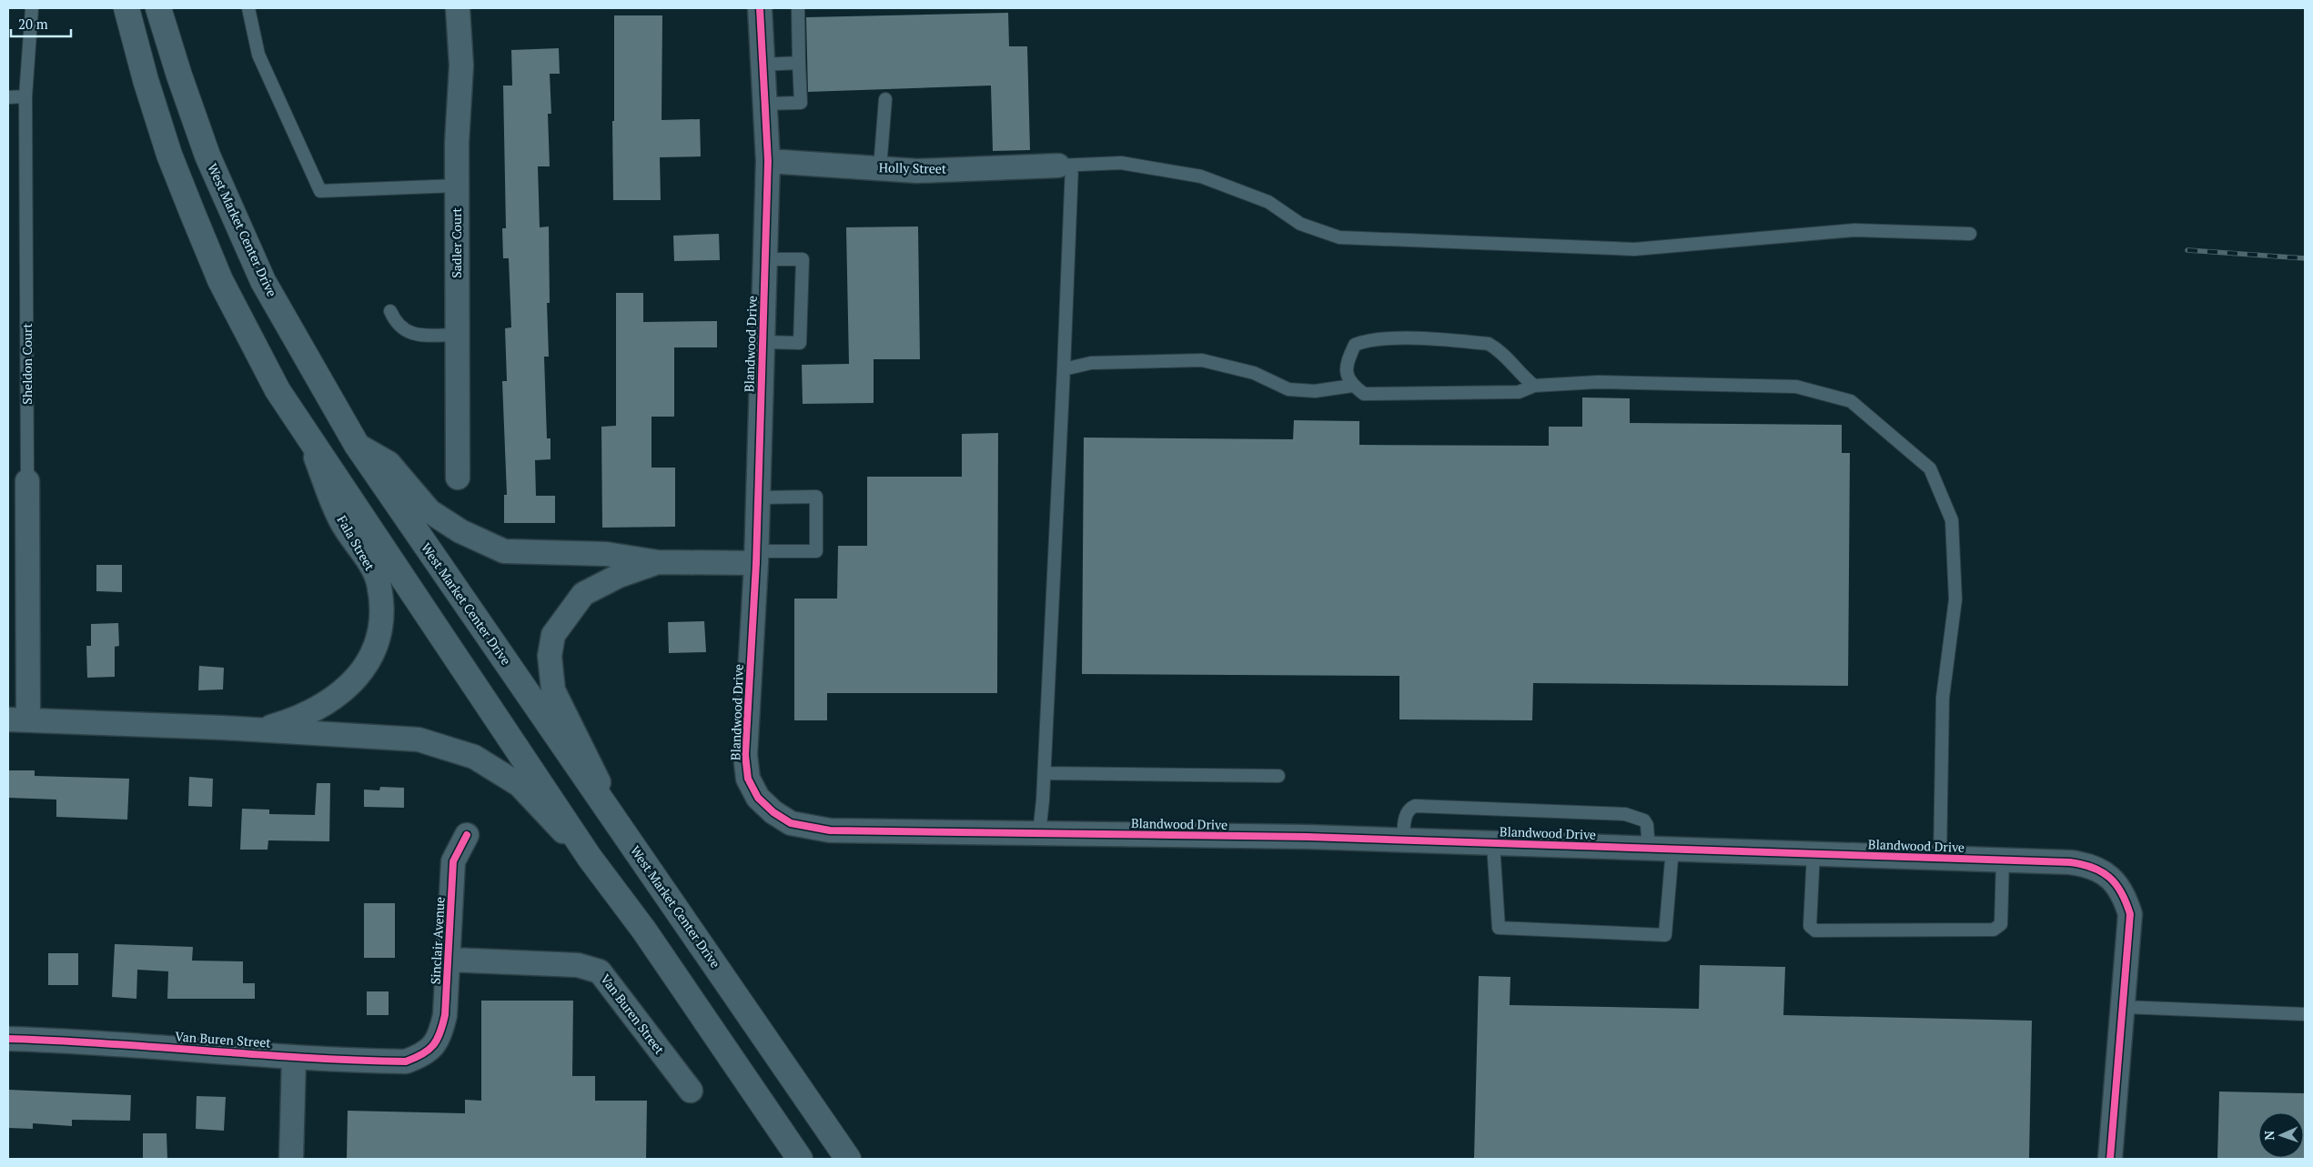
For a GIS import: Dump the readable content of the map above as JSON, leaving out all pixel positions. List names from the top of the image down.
{
  "streets": {
    "main road": ["West Market Center Drive"],
    "street": [
      "Holly Street",
      "Sadler Court",
      "Blandwood Drive",
      "Sheldon Court",
      "Fala Street",
      "Sinclair Avenue",
      "Van Buren Street"
    ]
  },
  "crossings": [
    ["Holly Street", "Blandwood Drive"],
    ["Sheldon Court", "Fala Street"],
    ["Sinclair Avenue", "Van Buren Street"]
  ],
  "scale_bar": "20 m",
  "north": "left"
}
